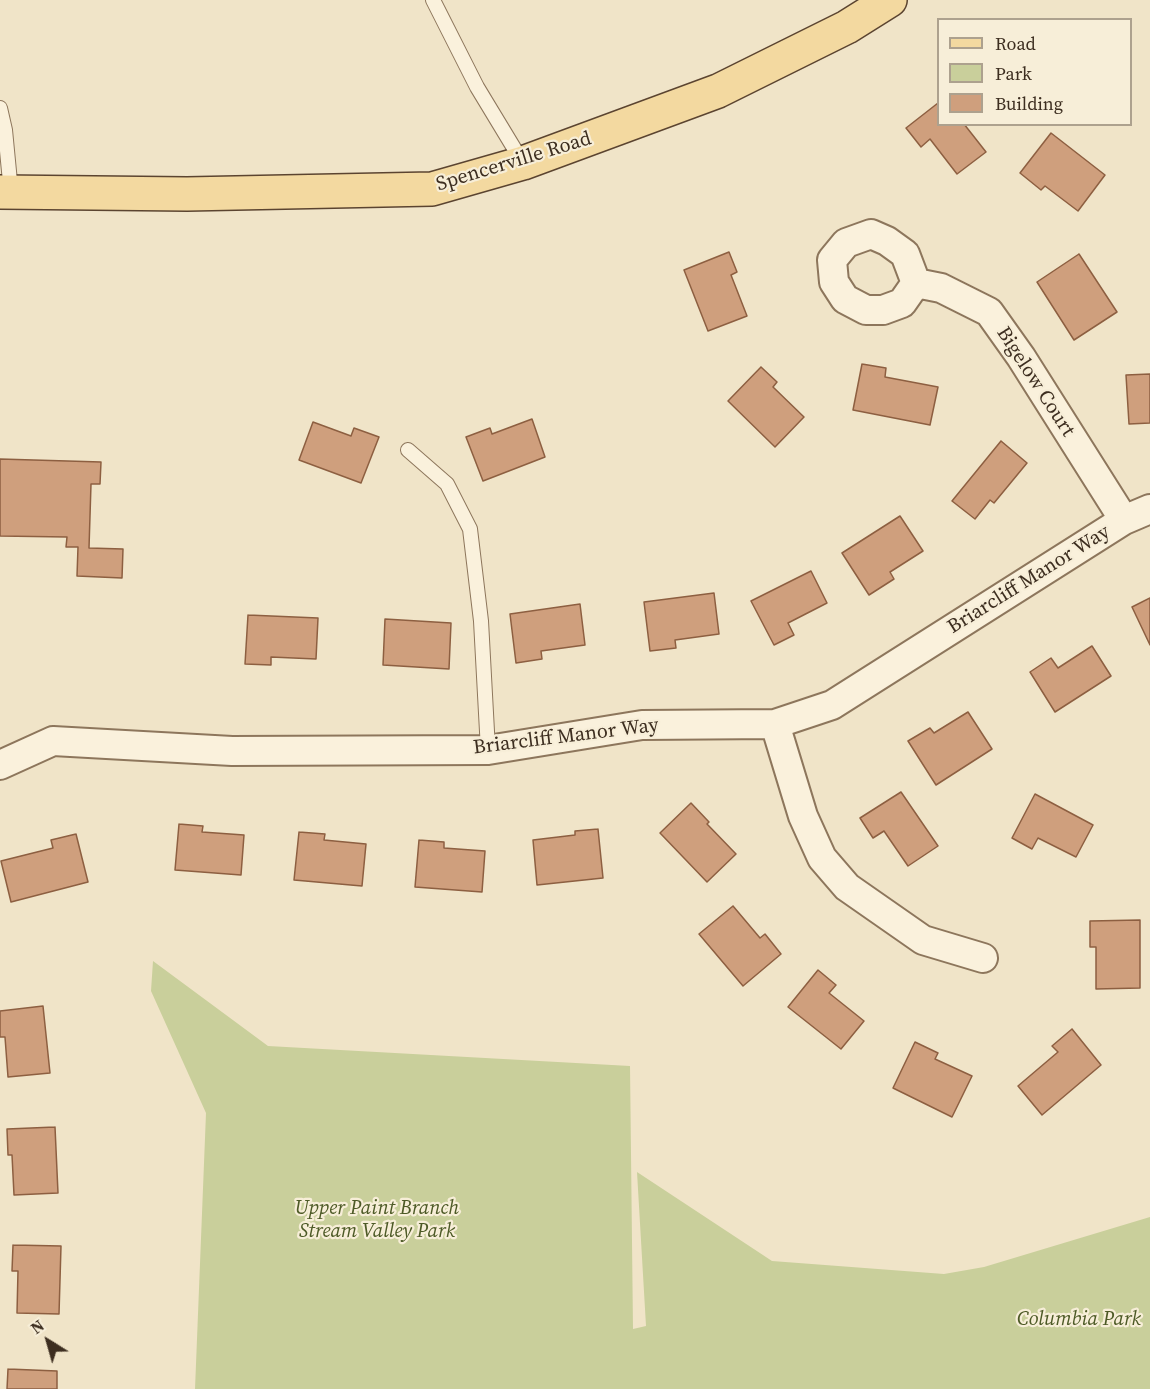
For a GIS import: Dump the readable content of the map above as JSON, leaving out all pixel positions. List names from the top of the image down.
{
  "streets": {
    "main road": ["Spencerville Road"],
    "street": ["Bigelow Court", "Briarcliff Manor Way"]
  },
  "crossings": [
    ["Bigelow Court", "Briarcliff Manor Way"]
  ],
  "parks": ["Upper Paint Branch Stream Valley Park", "Columbia Park"],
  "legend": ["Road", "Park", "Building"],
  "north": "top left"
}
